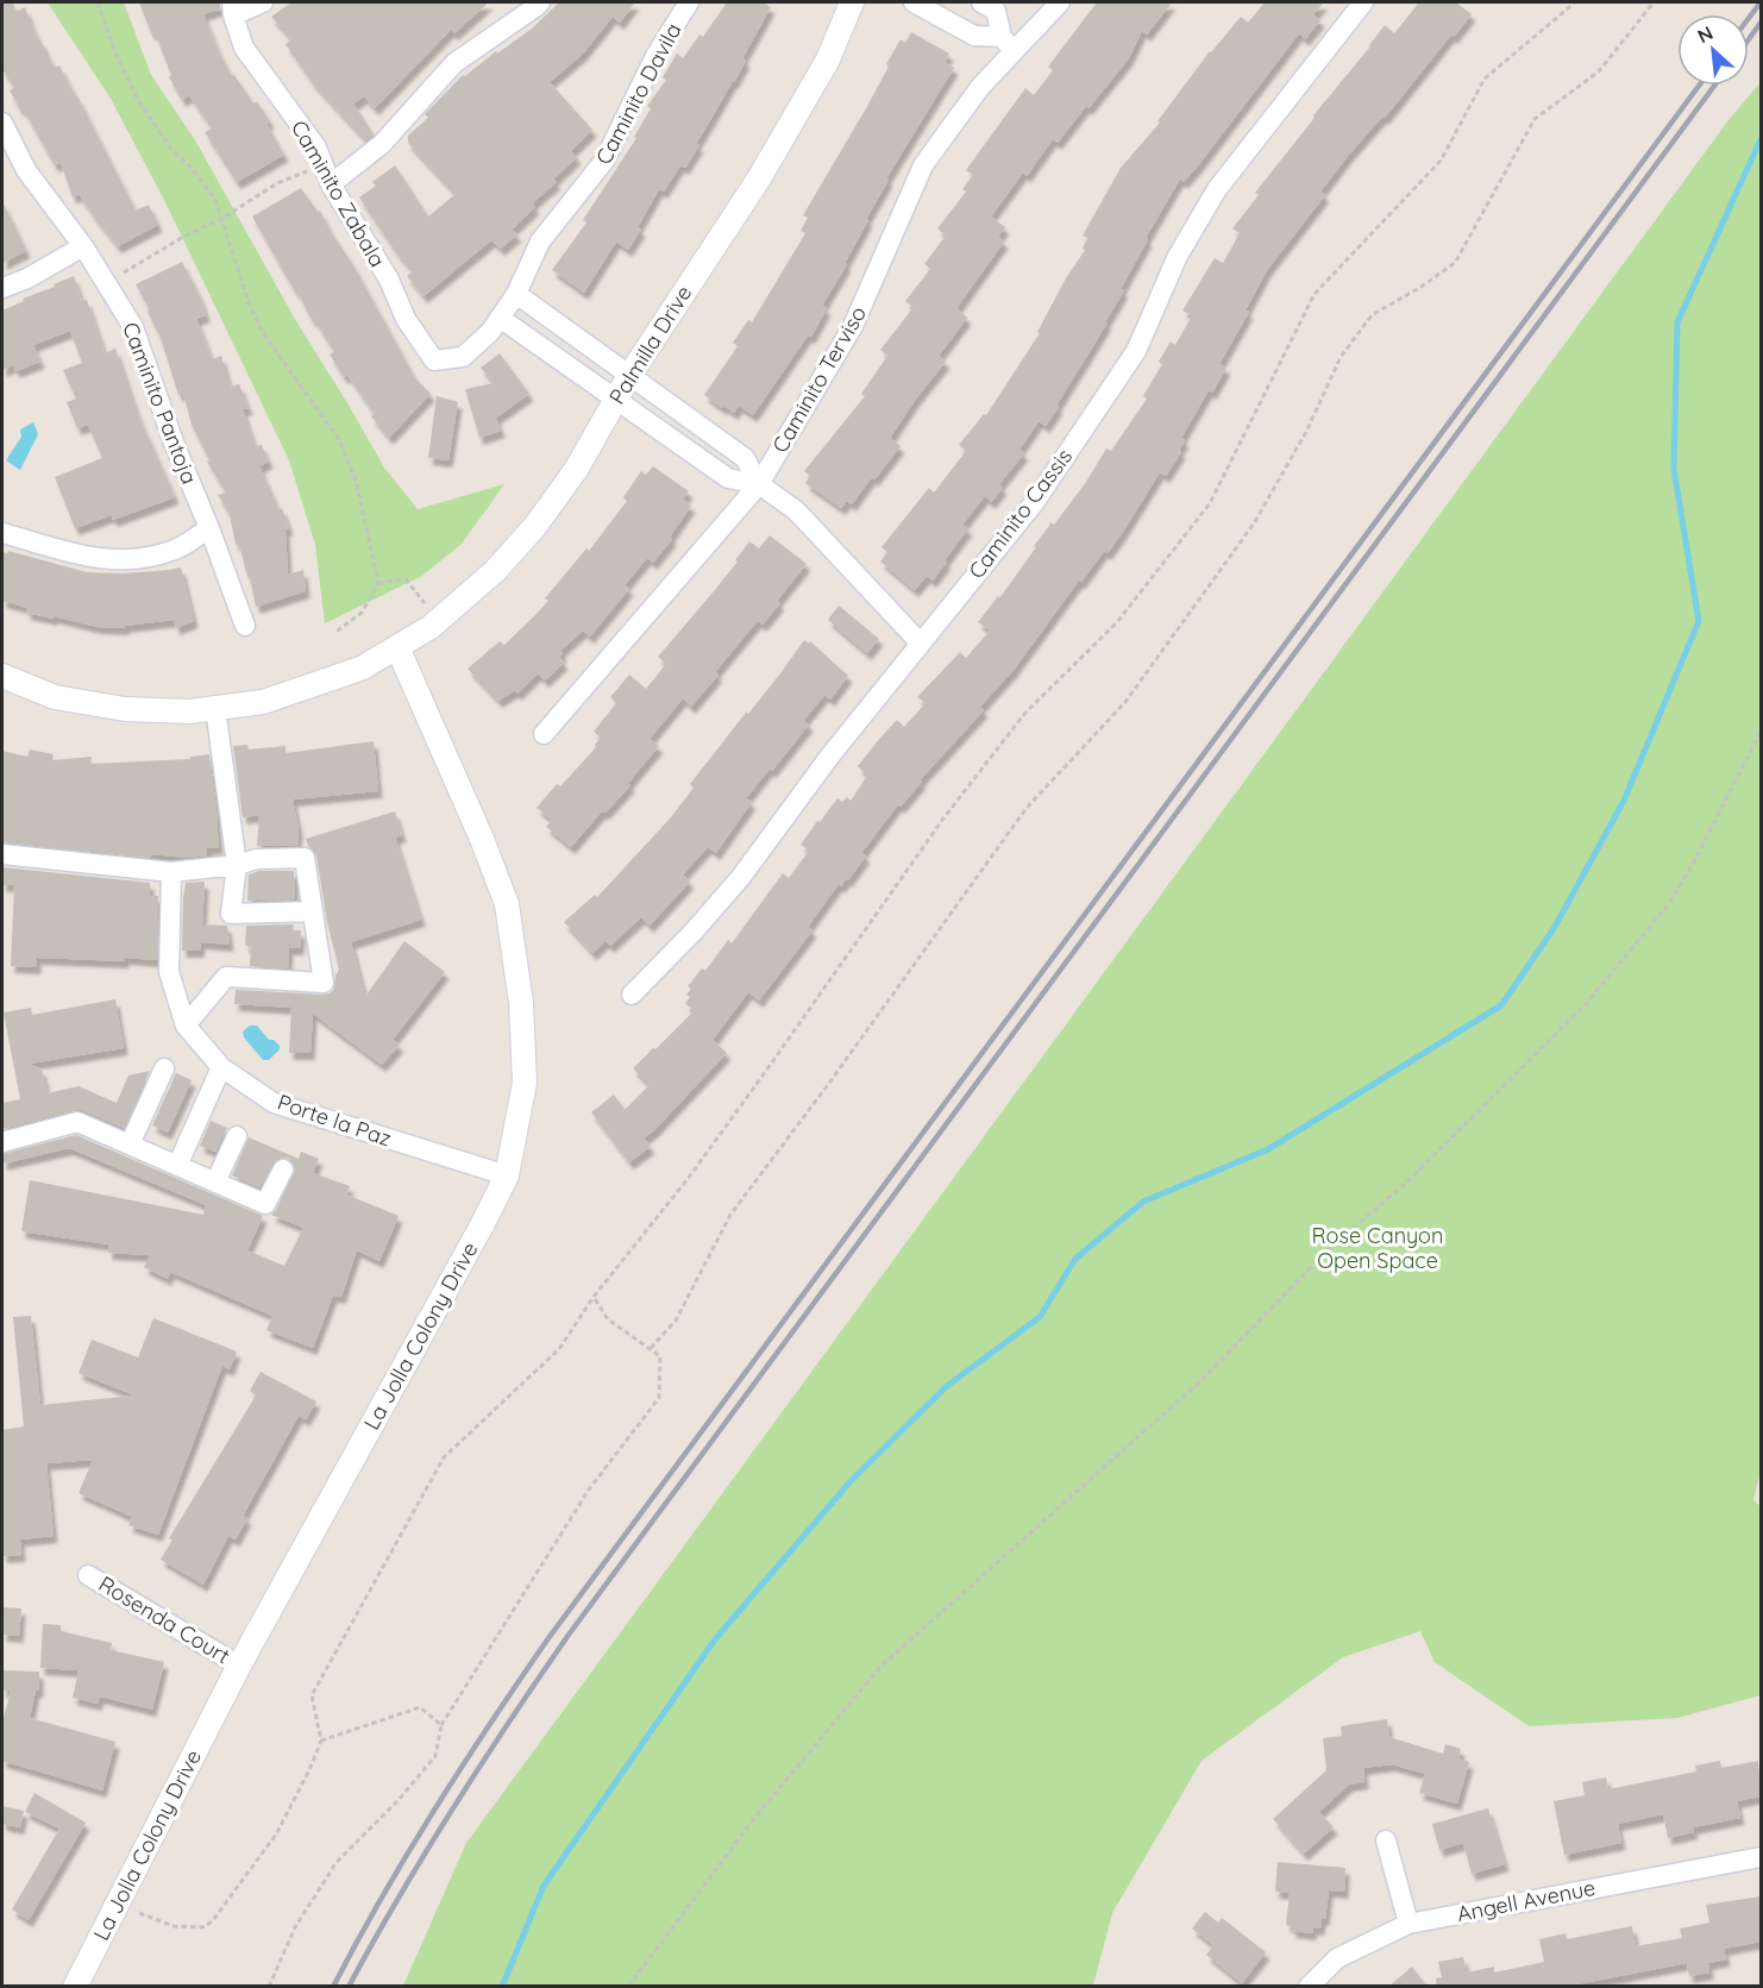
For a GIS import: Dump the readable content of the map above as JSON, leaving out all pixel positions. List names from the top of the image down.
{
  "streets": {
    "street": [
      "Caminito Davila",
      "Caminito Zabala",
      "Palmilla Drive",
      "Caminito Terviso",
      "Caminito Pantoja",
      "Caminito Cassis",
      "Porte la Paz",
      "La Jolla Colony Drive",
      "Rosenda Court",
      "Angell Avenue"
    ]
  },
  "crossings": [
    ["Caminito Davila", "Caminito Zabala"],
    ["Palmilla Drive", "La Jolla Colony Drive"],
    ["Porte la Paz", "La Jolla Colony Drive"],
    ["La Jolla Colony Drive", "Rosenda Court"]
  ],
  "parks": ["Rose Canyon Open Space"],
  "north": "top left"
}
